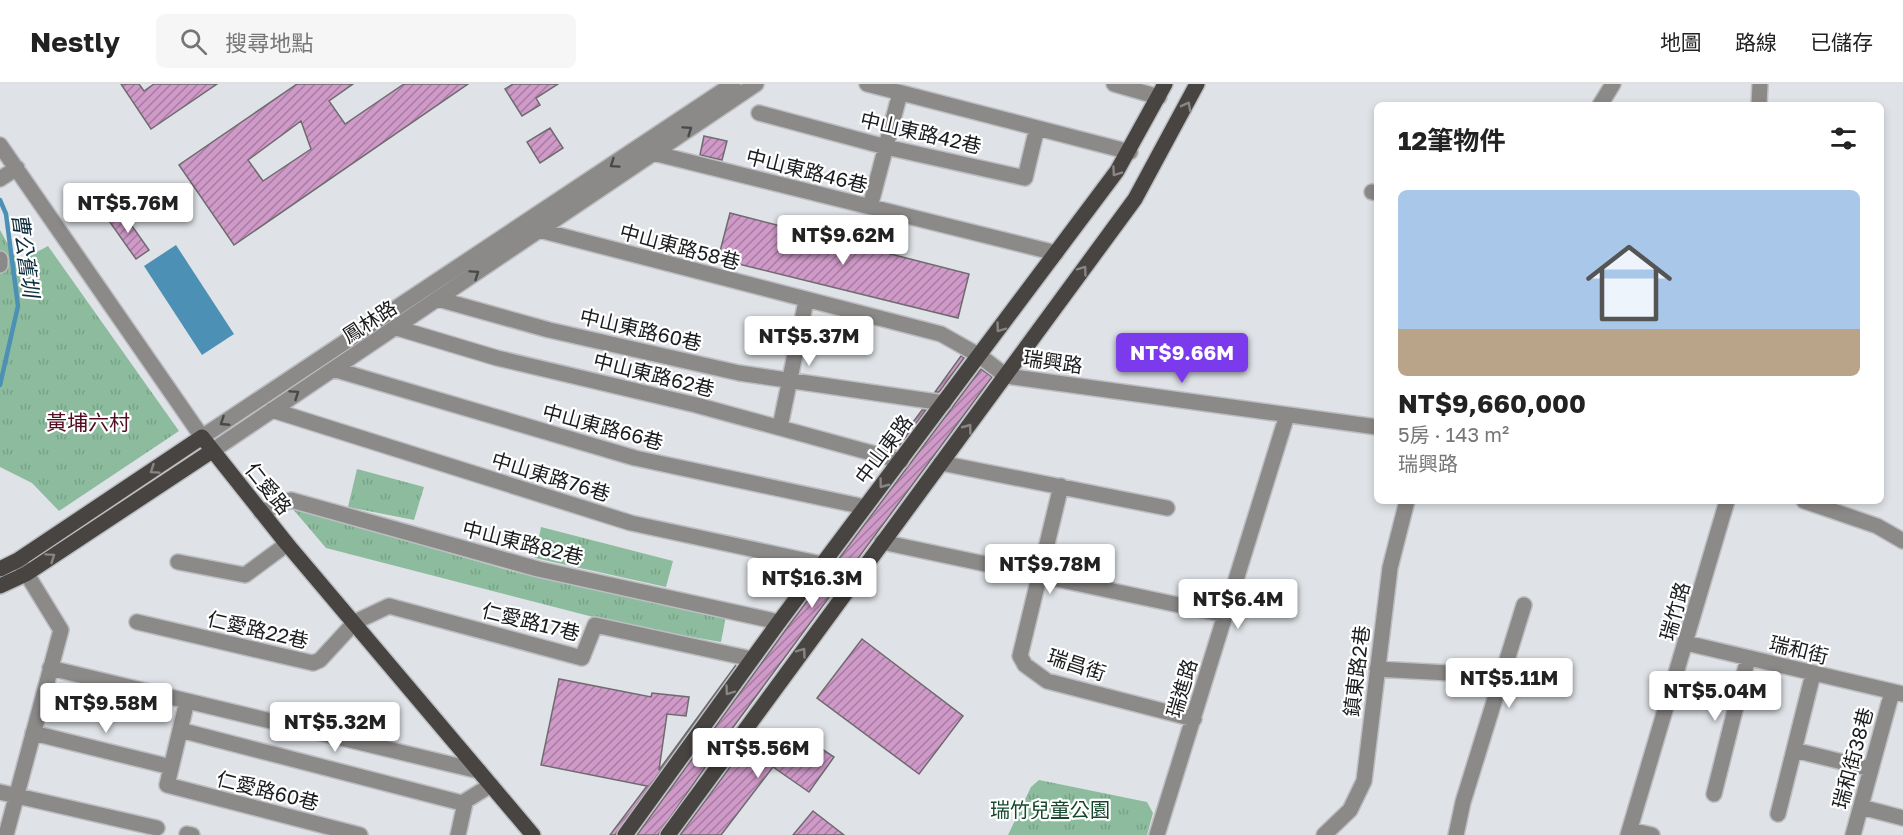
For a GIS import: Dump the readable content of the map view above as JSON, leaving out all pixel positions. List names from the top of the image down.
{
  "streets": {
    "main road": ["鳳林路", "中山東路", "仁愛路"],
    "street": [
      "中山東路42巷",
      "中山東路46巷",
      "中山東路58巷",
      "中山東路60巷",
      "瑞興路",
      "中山東路62巷",
      "中山東路66巷",
      "中山東路76巷",
      "中山東路82巷",
      "瑞竹路",
      "仁愛路17巷",
      "仁愛路22巷",
      "瑞和街",
      "瑞昌街",
      "鎮東路2巷",
      "瑞進路",
      "瑞和街38巷",
      "仁愛路60巷"
    ]
  },
  "crossings": [
    ["中山東路46巷", "鳳林路"],
    ["中山東路46巷", "中山東路"],
    ["中山東路58巷", "鳳林路"],
    ["中山東路58巷", "瑞興路"],
    ["中山東路58巷", "中山東路"],
    ["鳳林路", "中山東路60巷"],
    ["鳳林路", "中山東路62巷"],
    ["鳳林路", "中山東路66巷"],
    ["鳳林路", "中山東路76巷"],
    ["鳳林路", "仁愛路"],
    ["中山東路60巷", "中山東路"],
    ["瑞興路", "中山東路"],
    ["瑞興路", "瑞進路"],
    ["中山東路62巷", "中山東路"],
    ["中山東路66巷", "中山東路"],
    ["中山東路", "中山東路76巷"],
    ["中山東路", "中山東路82巷"],
    ["中山東路", "仁愛路17巷"],
    ["仁愛路", "中山東路82巷"],
    ["仁愛路", "仁愛路17巷"],
    ["仁愛路", "仁愛路22巷"],
    ["瑞竹路", "瑞和街"],
    ["仁愛路17巷", "仁愛路22巷"],
    ["瑞和街", "瑞和街38巷"],
    ["瑞昌街", "瑞進路"]
  ],
  "districts": ["黃埔六村"],
  "water": ["曹公舊圳"],
  "parks": ["瑞竹兒童公園"],
  "page": {
    "header": "Nestly",
    "search": "搜尋地點",
    "nav": ["地圖", "路線", "已儲存"],
    "heading": "12筆物件",
    "list": [
      {
        "name": "NT$9,660,000",
        "note": "5房 · 143 m² · 瑞興路"
      }
    ],
    "price": [
      "NT$5.76M",
      "NT$9.62M",
      "NT$5.37M",
      "NT$9.66M",
      "NT$9.78M",
      "NT$16.3M",
      "NT$6.4M",
      "NT$5.11M",
      "NT$5.04M",
      "NT$9.58M",
      "NT$5.32M",
      "NT$5.56M"
    ]
  }
}
